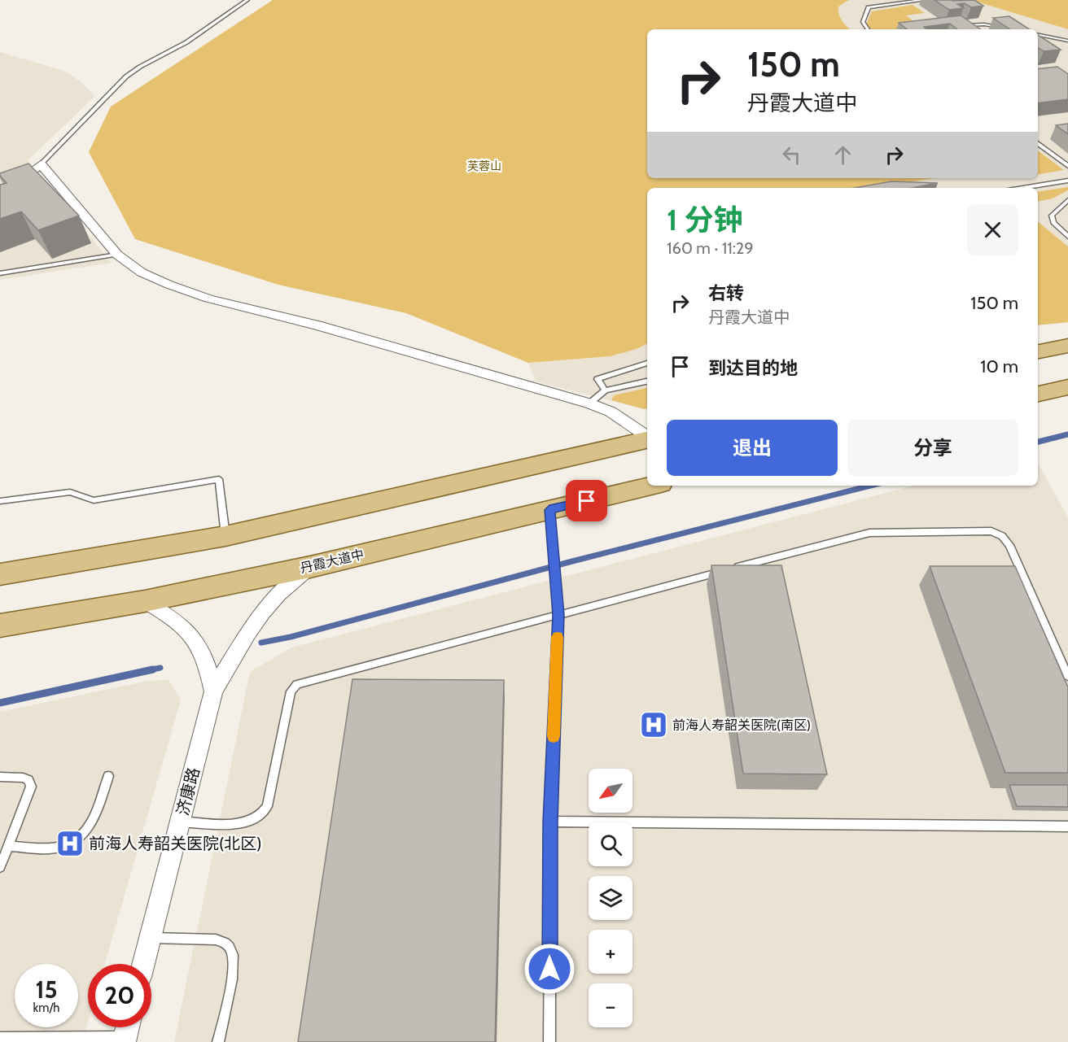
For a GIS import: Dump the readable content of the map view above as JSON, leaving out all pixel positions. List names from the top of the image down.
{
  "streets": {
    "main road": ["丹霞大道中"],
    "street": ["济康路"]
  },
  "crossings": [
    ["丹霞大道中", "济康路"]
  ],
  "parks": ["芙蓉山"],
  "places": {
    "hospital": ["前海人寿韶关医院(南区)", "前海人寿韶关医院(北区)"]
  },
  "north": "bottom left",
  "page": {
    "turn": ["150 m", "丹霞大道中"],
    "heading": ["1 分钟", "160 m · 11:29"],
    "list": [
      {
        "name": "右转",
        "note": "丹霞大道中",
        "value": "150 m"
      },
      {
        "name": "到达目的地",
        "value": "10 m"
      }
    ],
    "buttons": ["退出", "分享"],
    "map_buttons": ["+", "−"],
    "speed": "15 km/h",
    "limit": "20"
  }
}
